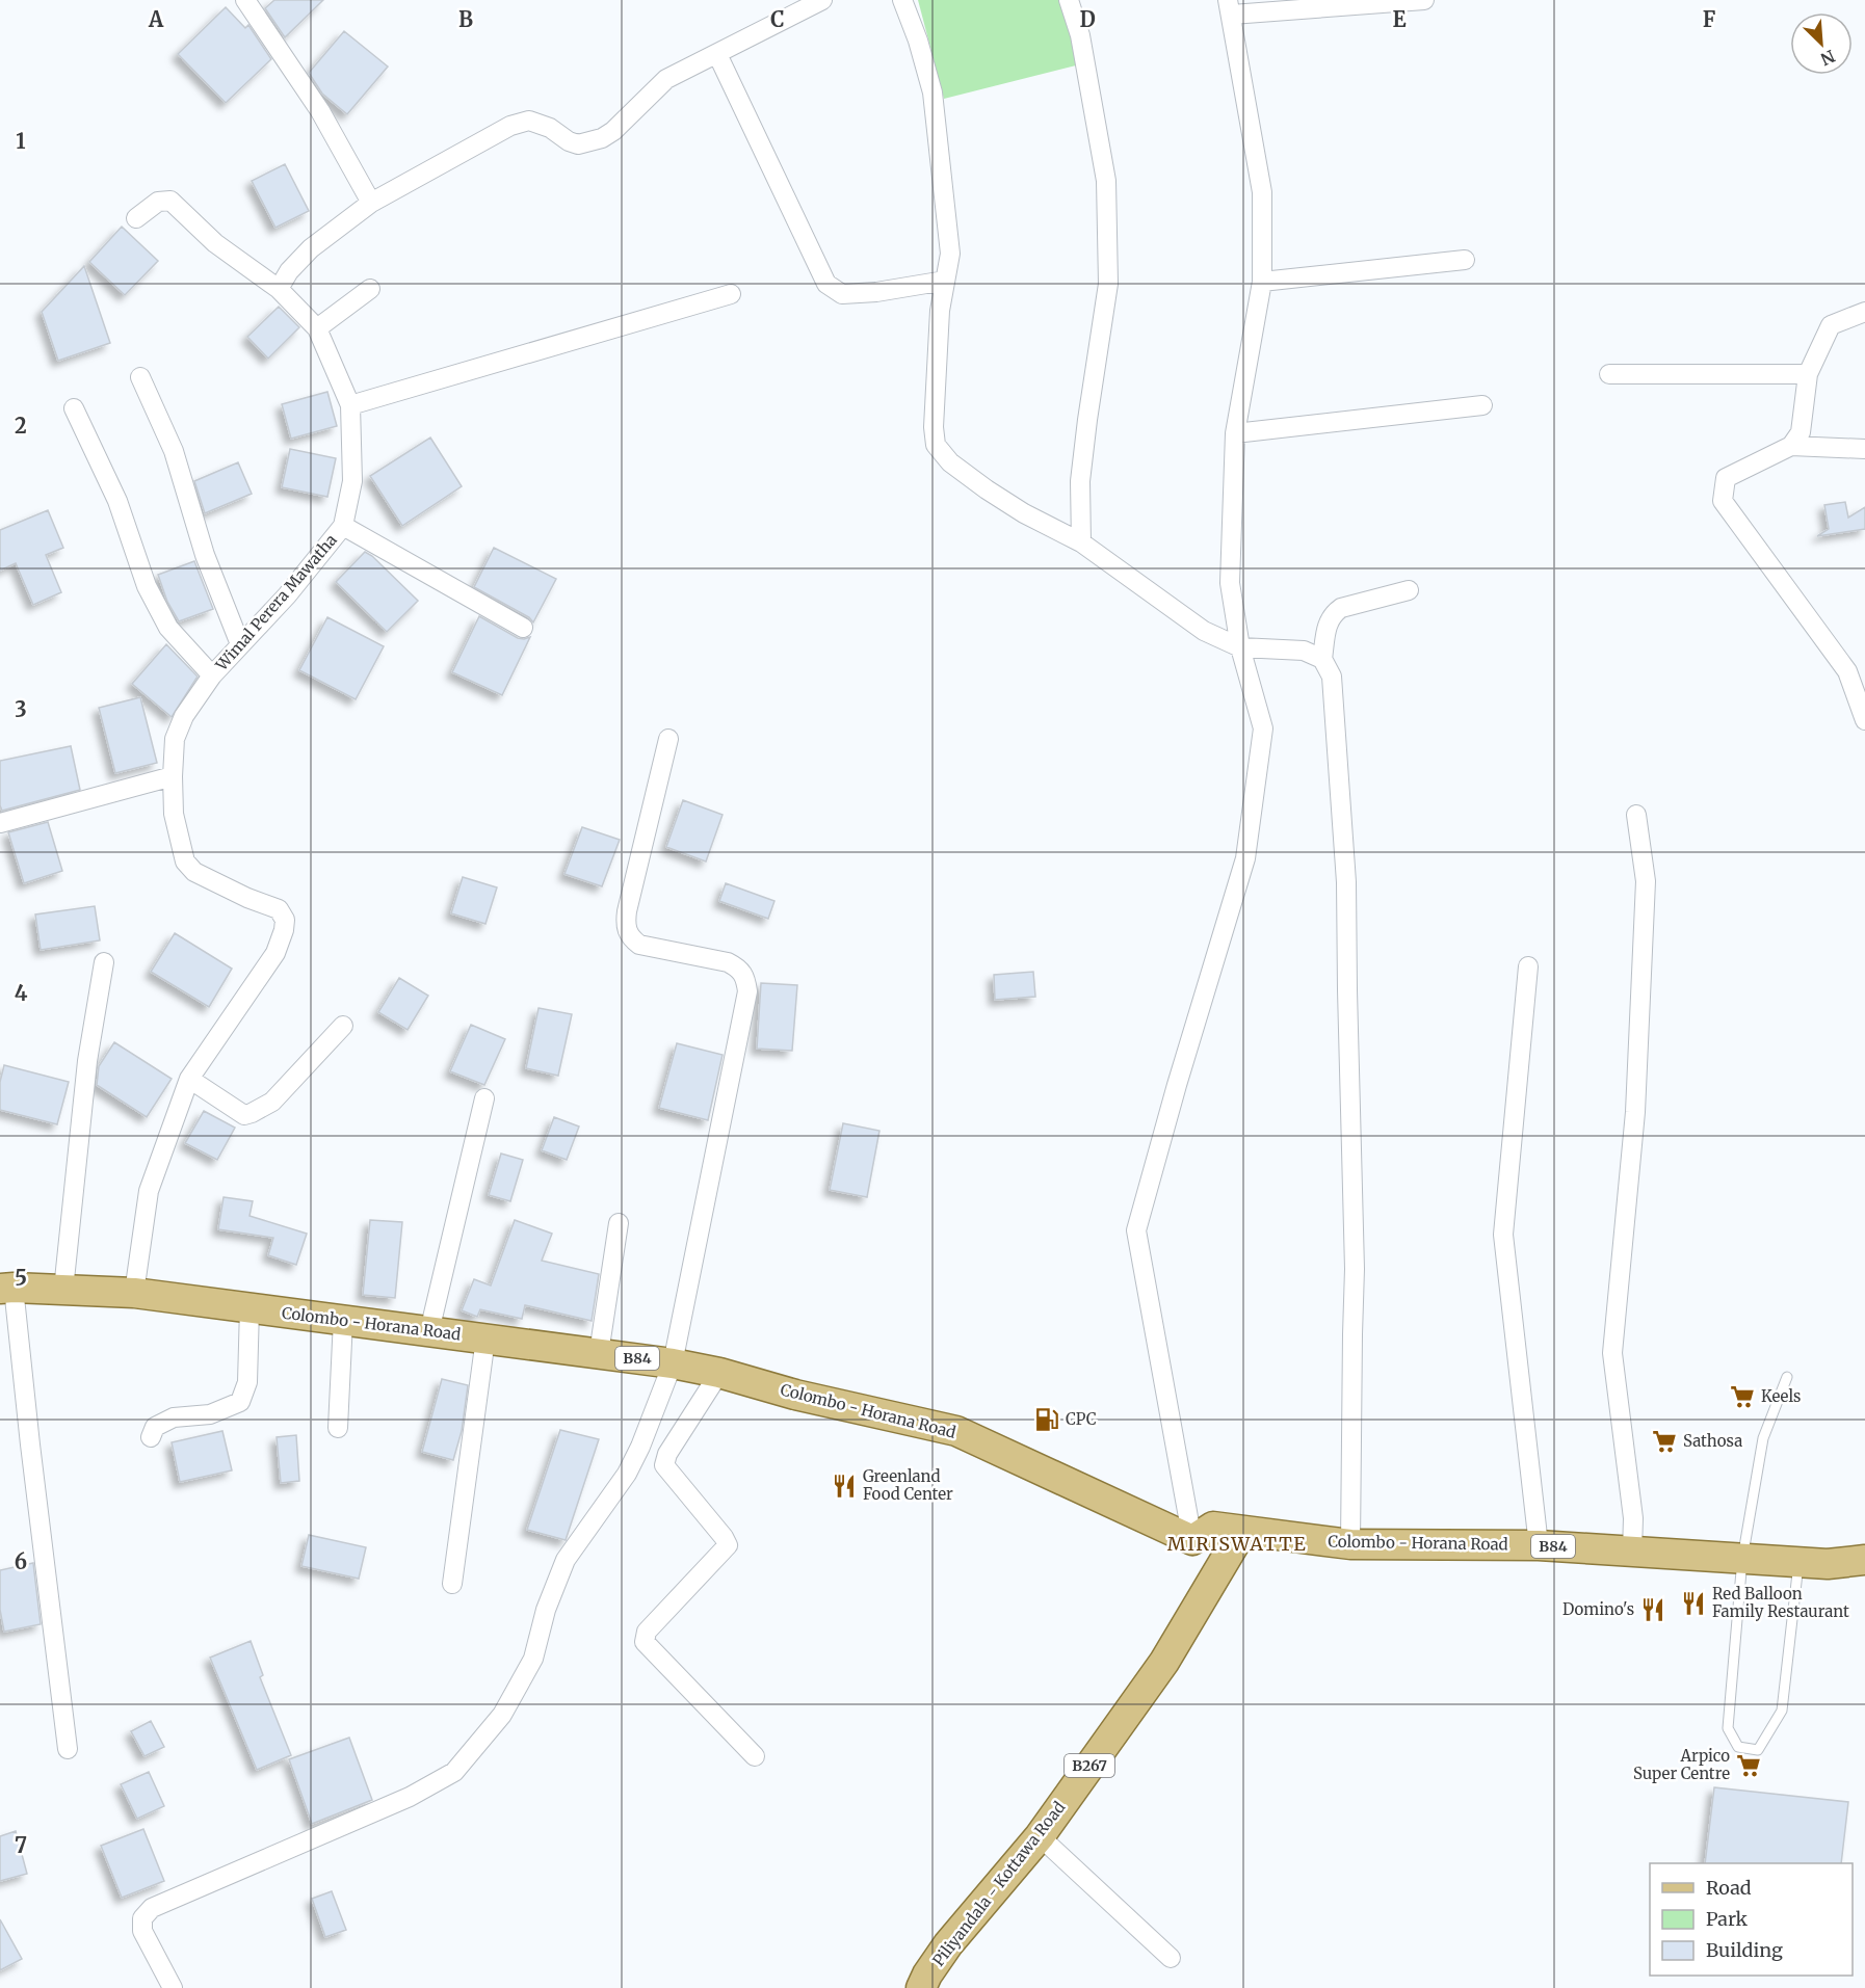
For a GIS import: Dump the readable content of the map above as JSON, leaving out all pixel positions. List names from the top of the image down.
{
  "streets": {
    "main road": [
      "Colombo - Horana Road",
      "B84",
      "B267",
      "Piliyandala - Kottawa Road"
    ],
    "street": ["Wimal Perera Mawatha"]
  },
  "crossings": [
    ["Wimal Perera Mawatha", "Colombo - Horana Road"],
    ["Colombo - Horana Road", "Piliyandala - Kottawa Road"]
  ],
  "districts": ["MIRISWATTE"],
  "places": {
    "supermarket": ["Keels", "Sathosa", "Arpico Super Centre"],
    "fuel station": ["CPC"],
    "restaurant": ["Greenland Food Center", "Red Balloon Family Restaurant", "Domino's"]
  },
  "legend": ["Road", "Park", "Building"],
  "north": "bottom right",
  "grid": {
    "columns": [
      "A",
      "B",
      "C",
      "D",
      "E",
      "F"
    ],
    "rows": [
      "1",
      "2",
      "3",
      "4",
      "5",
      "6",
      "7"
    ]
  }
}
